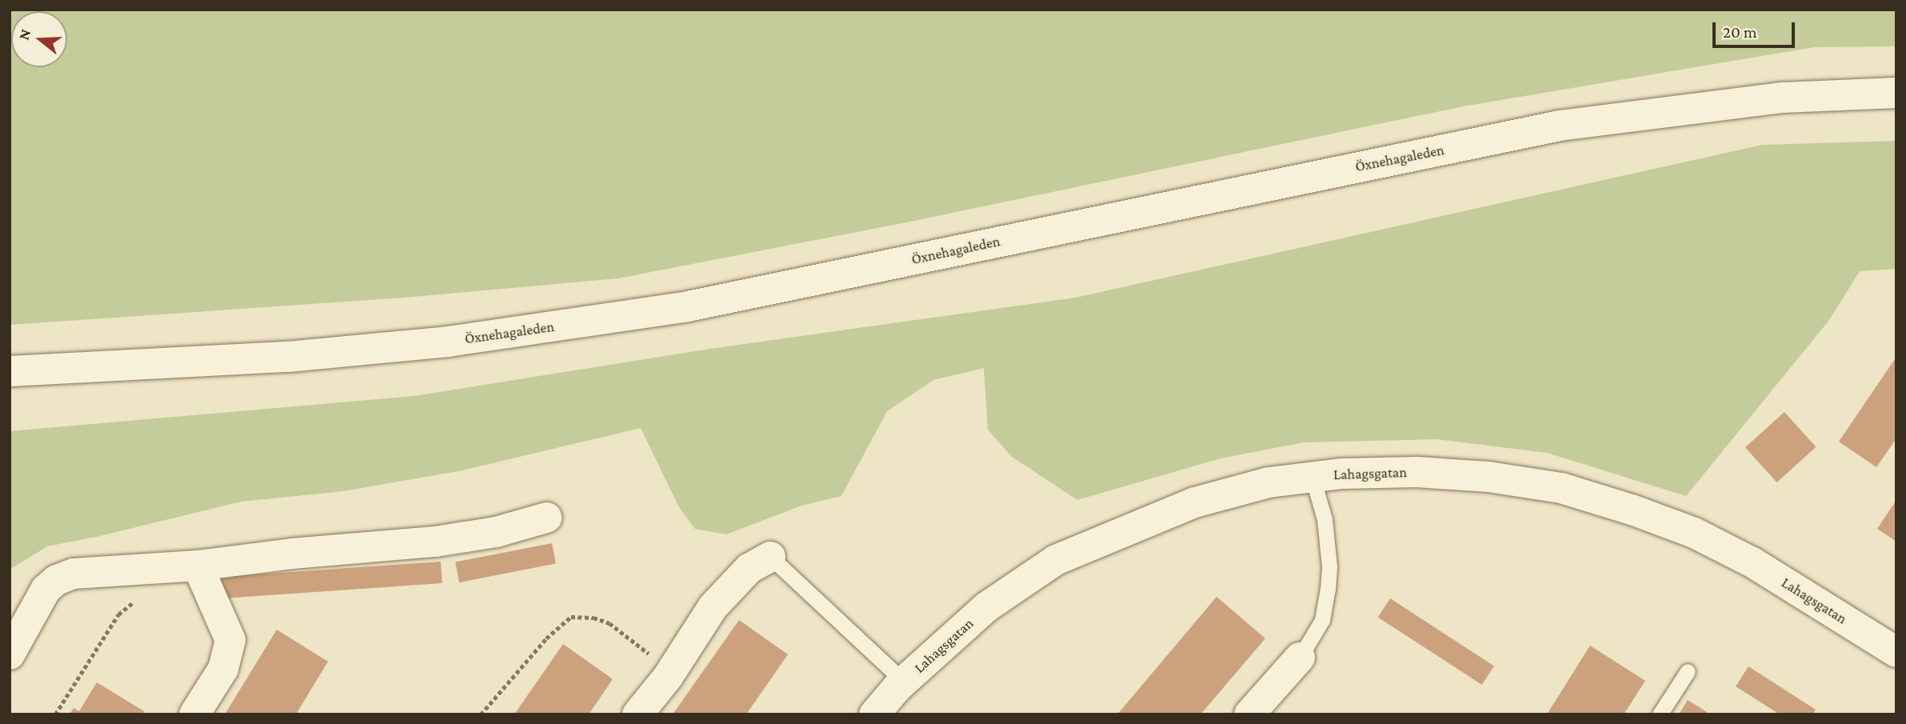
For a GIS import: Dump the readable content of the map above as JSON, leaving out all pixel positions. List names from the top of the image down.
{
  "streets": {
    "street": ["Öxnehagaleden", "Lahagsgatan"]
  },
  "scale_bar": "20 m",
  "north": "left"
}
